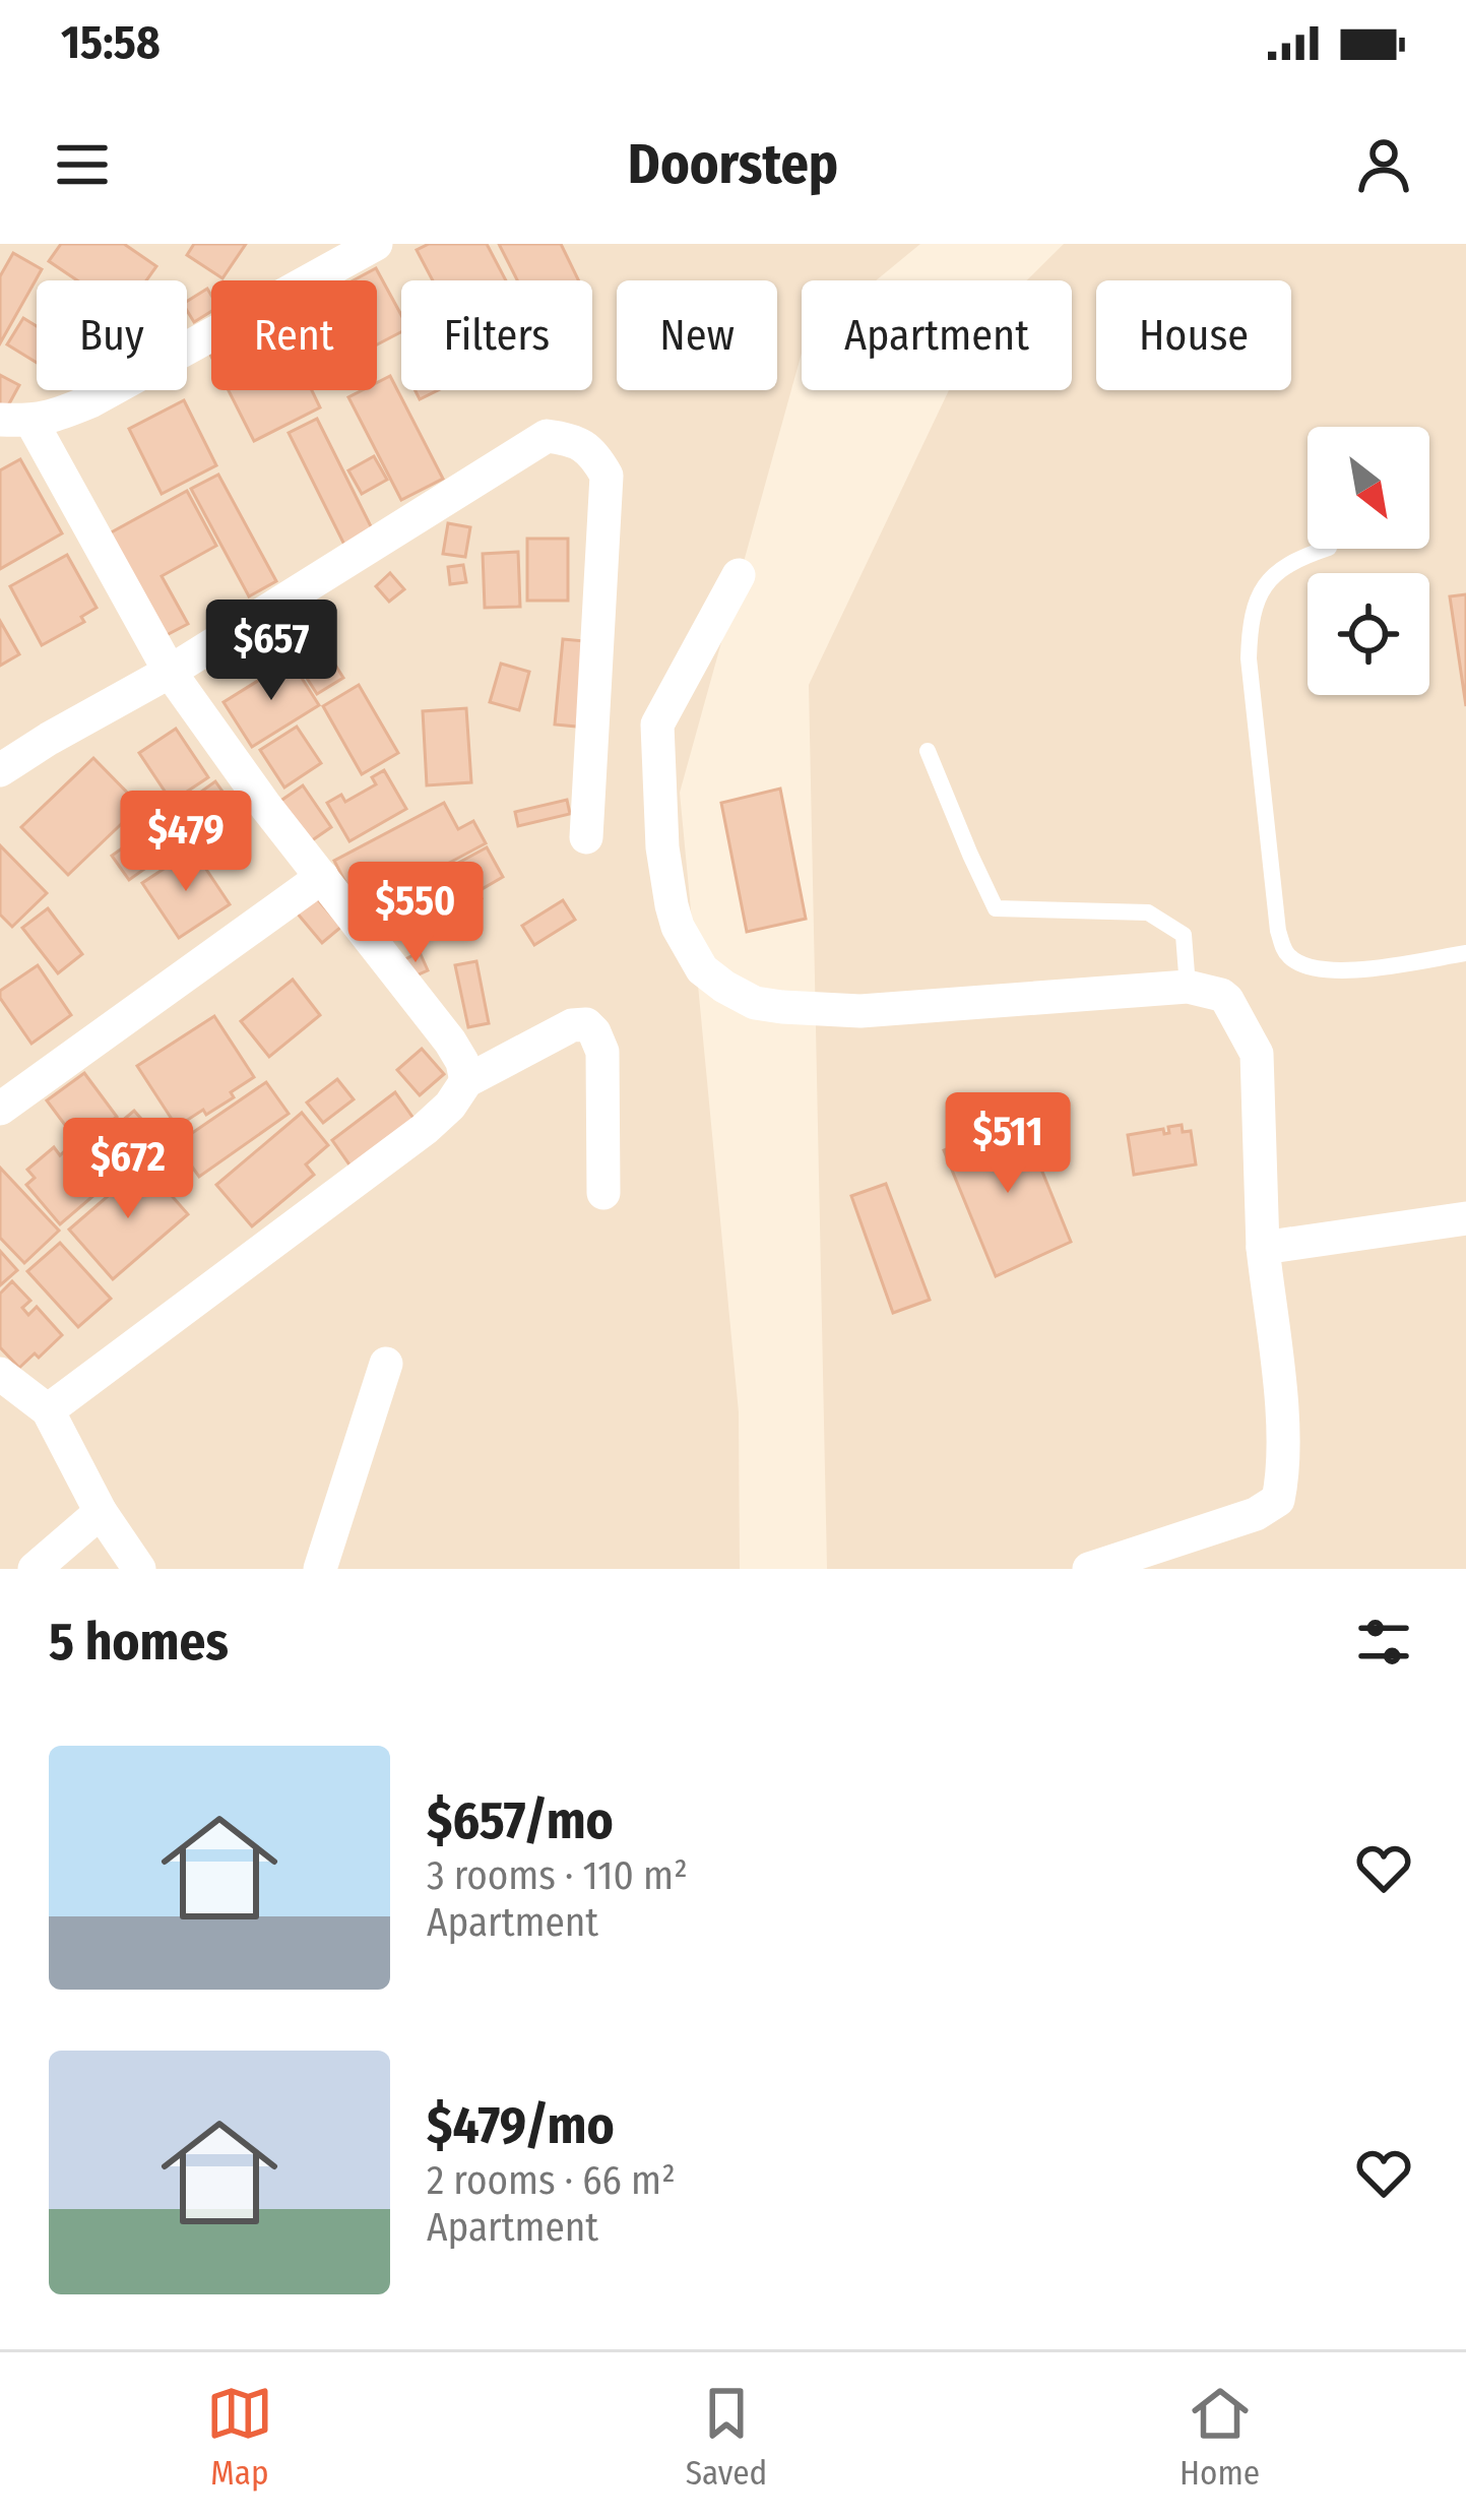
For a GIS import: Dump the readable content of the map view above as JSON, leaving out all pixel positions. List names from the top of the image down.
{
  "north": "bottom right",
  "page": {
    "status": "15:58",
    "header": "Doorstep",
    "chip": [
      "Buy",
      "Rent",
      "Filters",
      "New",
      "Apartment",
      "House"
    ],
    "price": [
      "$657",
      "$479",
      "$550",
      "$511",
      "$672"
    ],
    "heading": "5 homes",
    "list": [
      {
        "name": "$657/mo",
        "note": "3 rooms · 110 m² · Apartment"
      },
      {
        "name": "$479/mo",
        "note": "2 rooms · 66 m² · Apartment"
      }
    ],
    "tabs": ["Map", "Saved", "Home"]
  }
}
